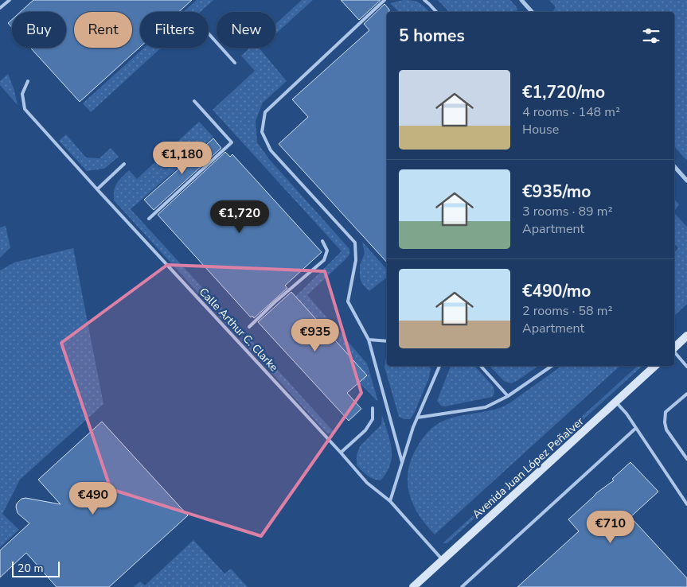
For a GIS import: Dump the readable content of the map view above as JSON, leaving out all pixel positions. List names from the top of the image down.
{
  "streets": {
    "main road": ["Avenida Juan López Peñalver"],
    "lane": ["Calle Arthur C. Clarke"]
  },
  "crossings": [
    ["Calle Arthur C. Clarke", "Avenida Juan López Peñalver"]
  ],
  "scale_bar": "20 m",
  "page": {
    "chip": [
      "Buy",
      "Rent",
      "Filters",
      "New"
    ],
    "heading": "5 homes",
    "list": [
      {
        "name": "€1,720/mo",
        "note": "4 rooms · 148 m² · House"
      },
      {
        "name": "€935/mo",
        "note": "3 rooms · 89 m² · Apartment"
      },
      {
        "name": "€490/mo",
        "note": "2 rooms · 58 m² · Apartment"
      }
    ],
    "price": [
      "€1,180",
      "€1,720",
      "€935",
      "€490",
      "€710"
    ],
    "scale": "20 m"
  }
}
